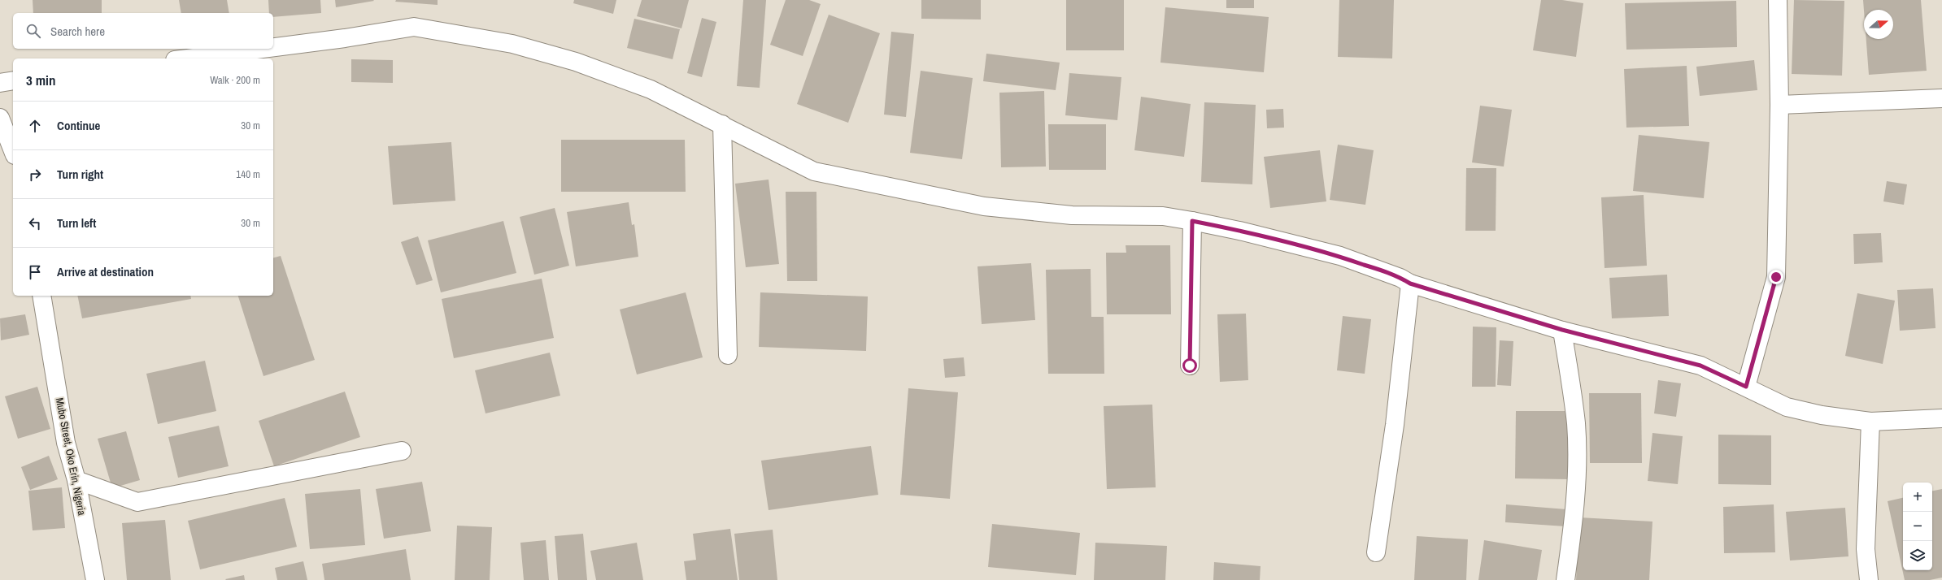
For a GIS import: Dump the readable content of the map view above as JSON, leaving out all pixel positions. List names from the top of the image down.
{
  "streets": {
    "street": ["Mubo Street, Oko Erin, Nigeria"]
  },
  "north": "right",
  "page": {
    "search": "Search here",
    "heading": ["3 min", "Walk · 200 m"],
    "list": [
      ["Continue", "30 m"],
      ["Turn right", "140 m"],
      ["Turn left", "30 m"],
      "Arrive at destination"
    ],
    "map_buttons": ["+", "−"]
  }
}
